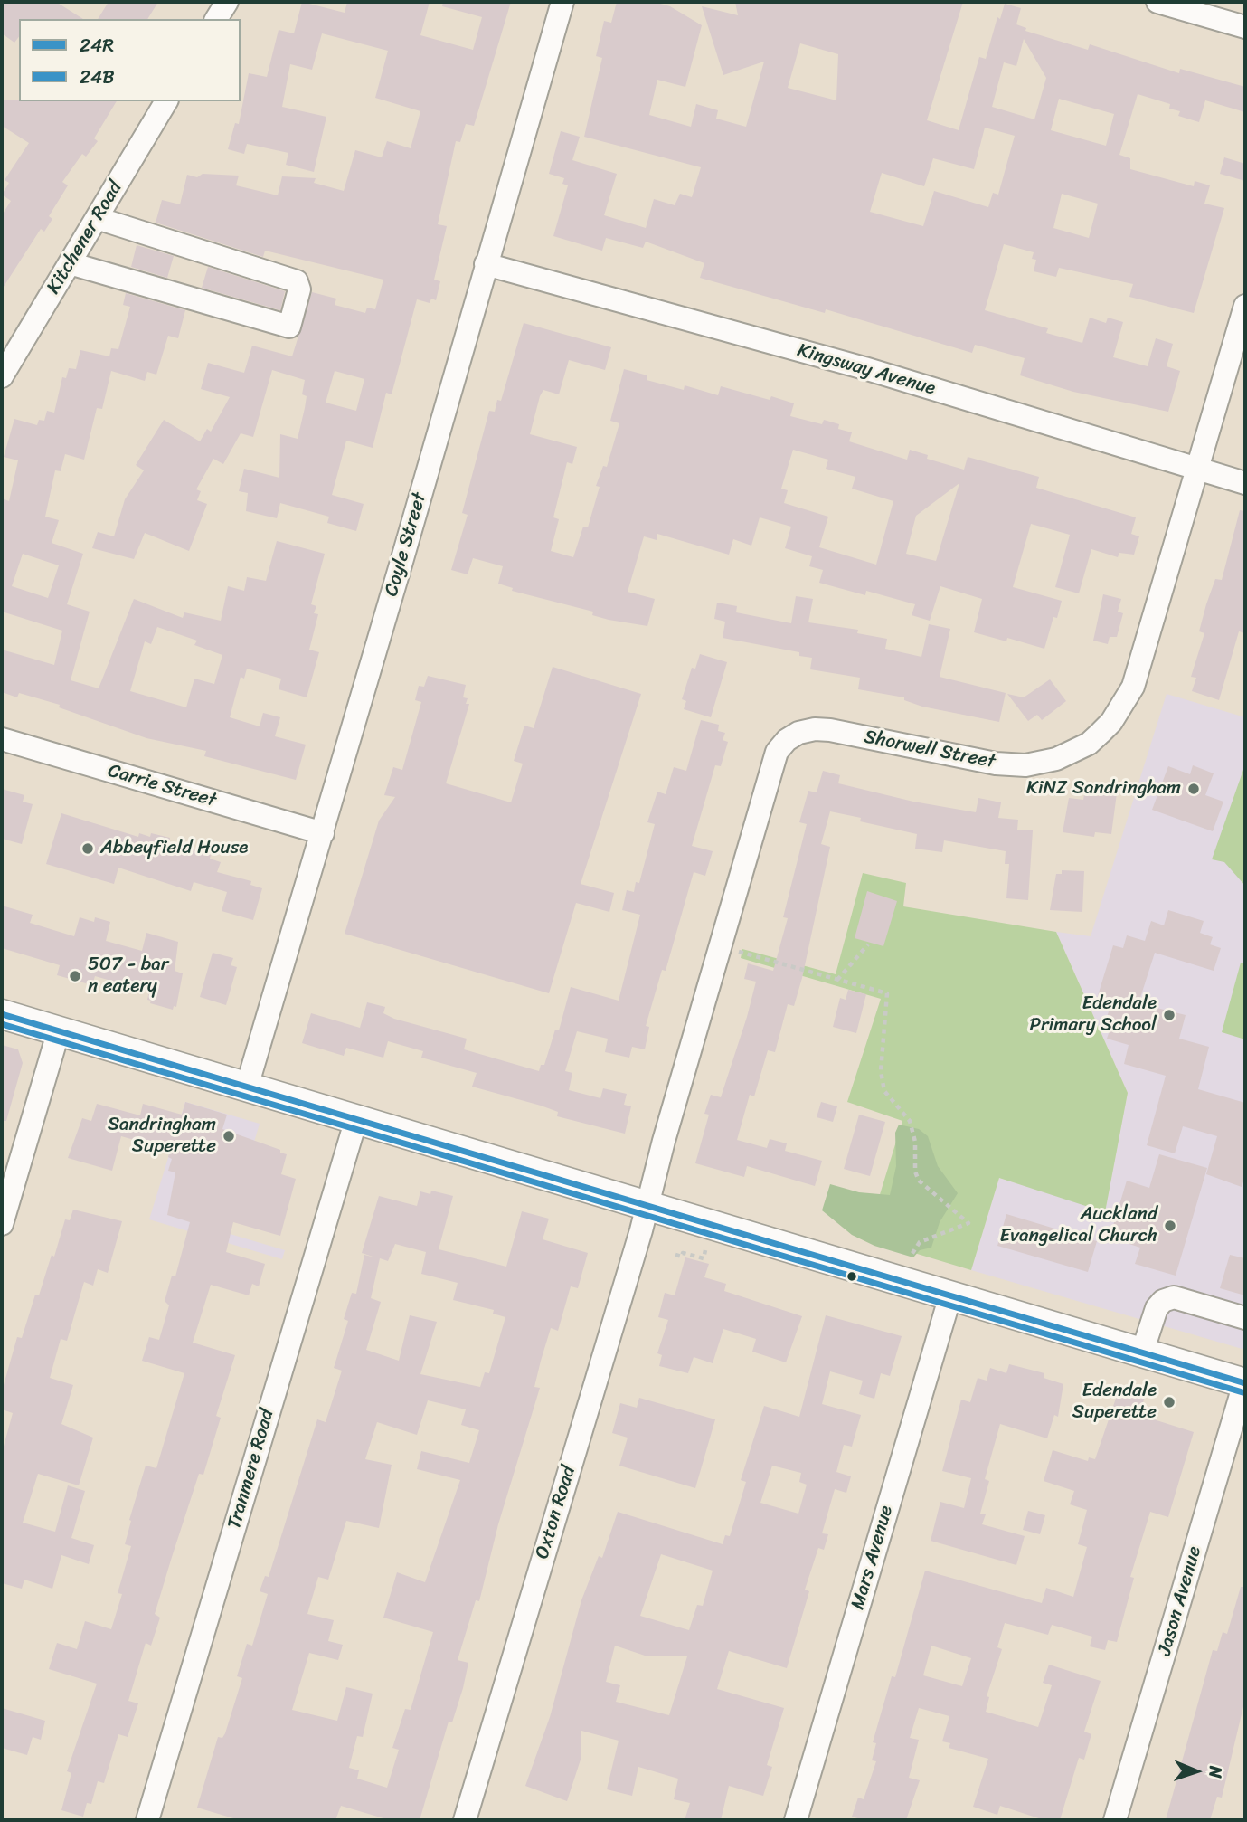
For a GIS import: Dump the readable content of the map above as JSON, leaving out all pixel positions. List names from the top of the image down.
{
  "streets": {
    "street": [
      "Kitchener Road",
      "Kingsway Avenue",
      "Coyle Street",
      "Shorwell Street",
      "Carrie Street",
      "Tranmere Road",
      "Oxton Road",
      "Mars Avenue",
      "Jason Avenue"
    ]
  },
  "crossings": [
    ["Kingsway Avenue", "Coyle Street"],
    ["Kingsway Avenue", "Shorwell Street"],
    ["Coyle Street", "Carrie Street"],
    ["Shorwell Street", "Oxton Road"]
  ],
  "places": [
    "KiNZ Sandringham",
    "Abbeyfield House",
    "507 - bar n eatery",
    "Edendale Primary School",
    "Sandringham Superette",
    "Auckland Evangelical Church",
    "Edendale Superette"
  ],
  "lines": ["transit line 24R", "transit line 24B"],
  "legend": ["24R", "24B"],
  "north": "right"
}
